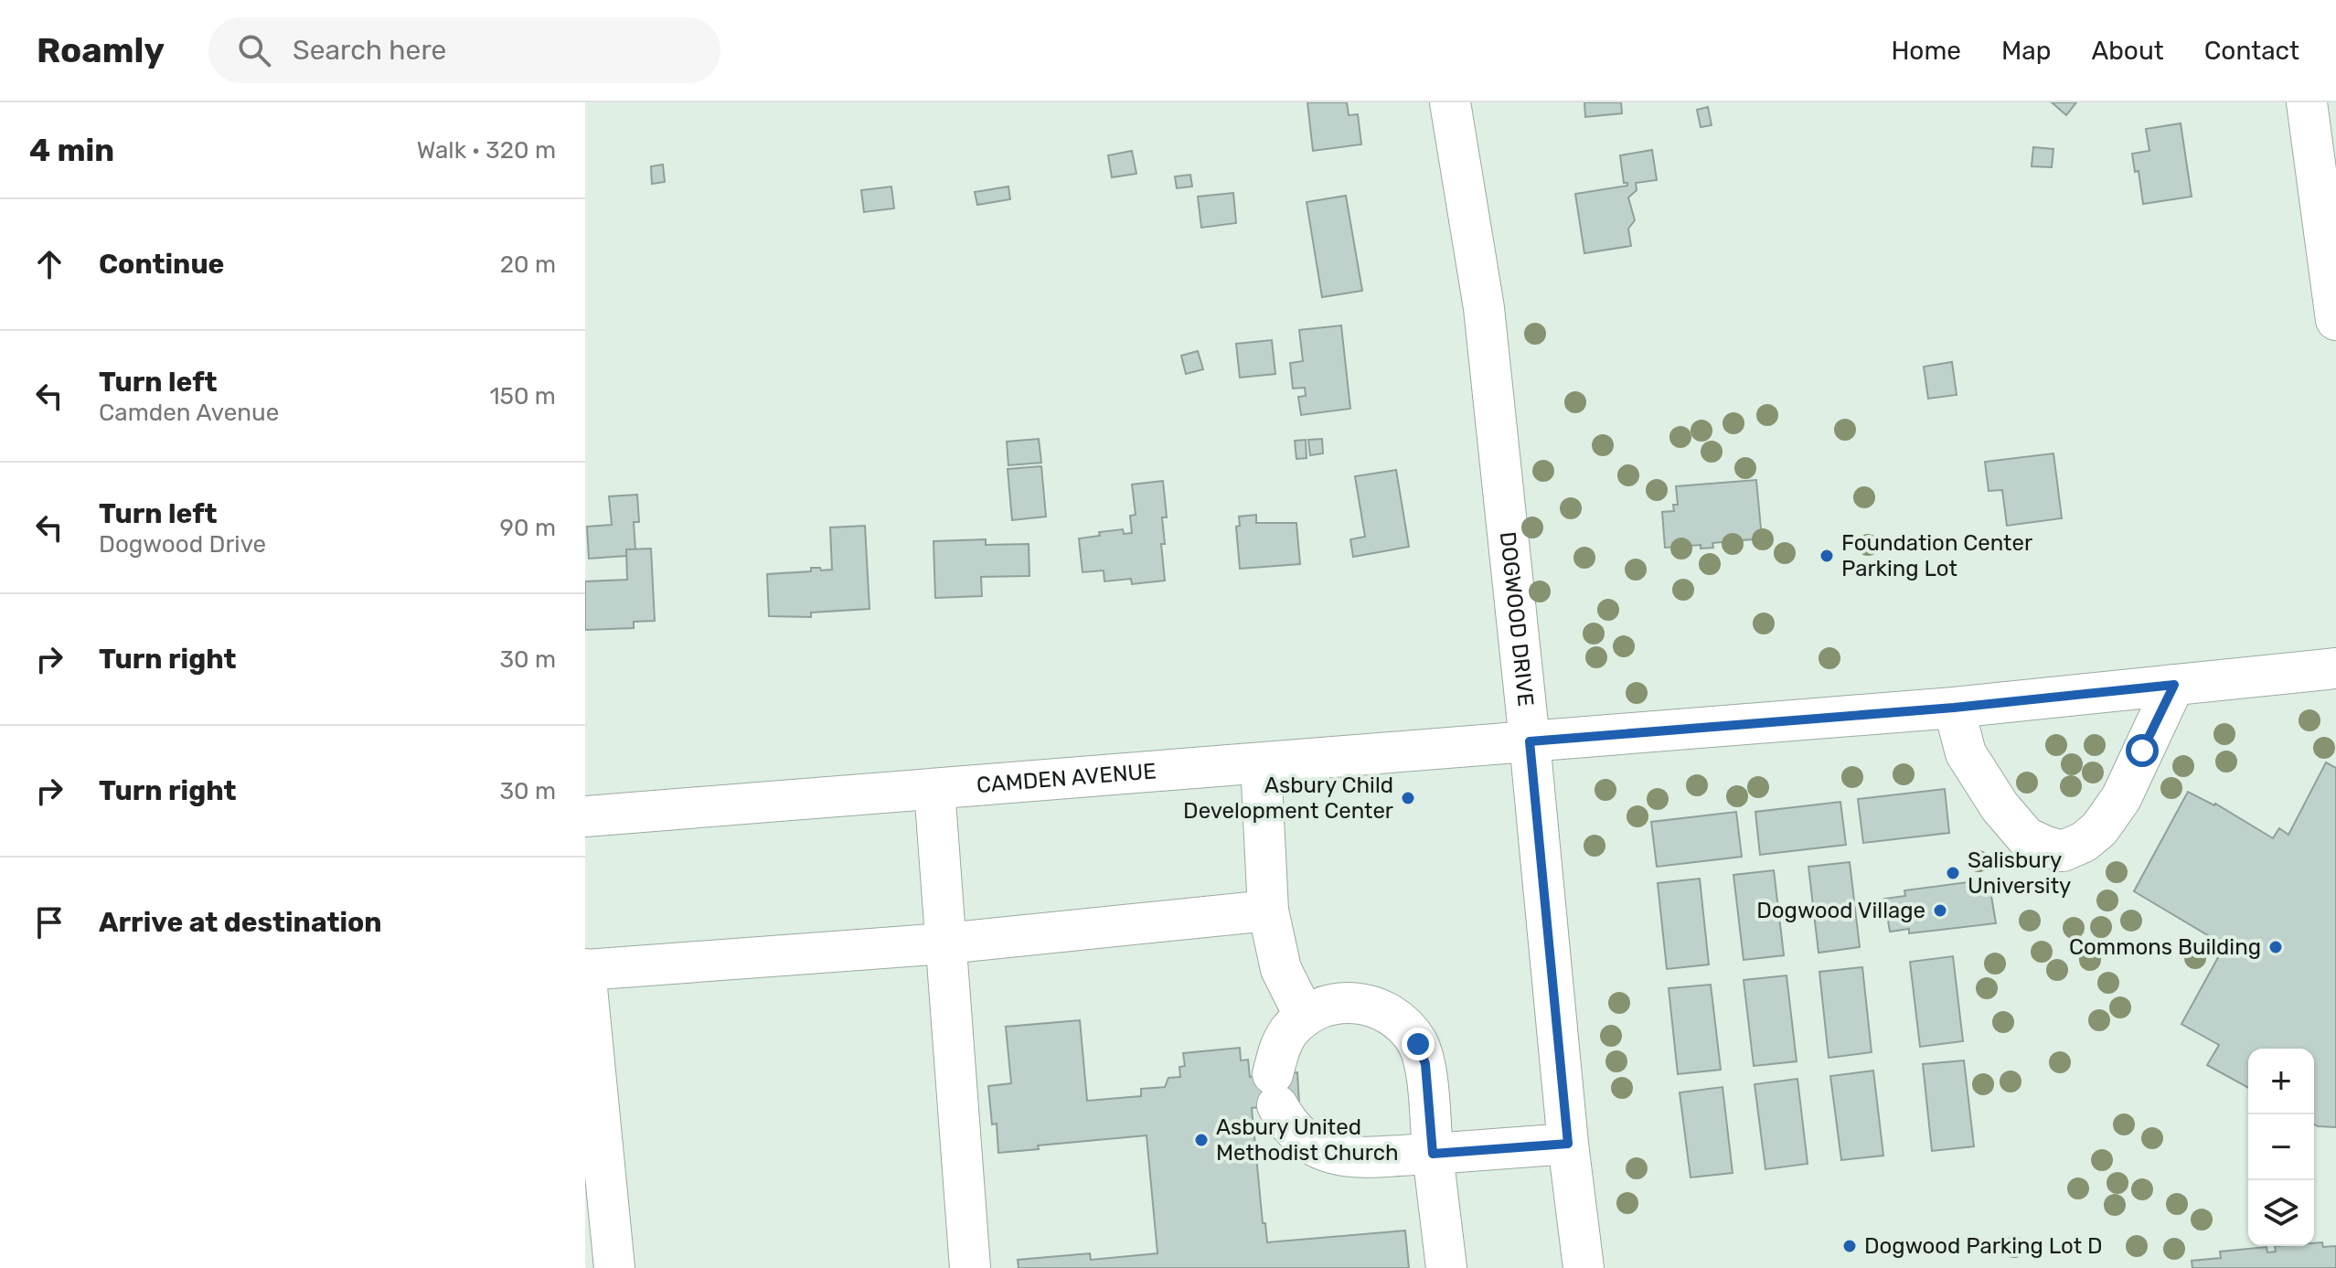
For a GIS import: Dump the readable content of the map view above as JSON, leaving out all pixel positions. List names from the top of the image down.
{
  "streets": {
    "street": ["DOGWOOD DRIVE", "CAMDEN AVENUE"]
  },
  "crossings": [
    ["DOGWOOD DRIVE", "CAMDEN AVENUE"]
  ],
  "places": [
    "Foundation Center Parking Lot",
    "Asbury Child Development Center",
    "Salisbury University",
    "Dogwood Village",
    "Commons Building",
    "Asbury United Methodist Church",
    "Dogwood Parking Lot D"
  ],
  "page": {
    "header": "Roamly",
    "search": "Search here",
    "nav": [
      "Home",
      "Map",
      "About",
      "Contact"
    ],
    "heading": ["4 min", "Walk · 320 m"],
    "list": [
      ["Continue", "20 m"],
      ["Turn left", "Camden Avenue", "150 m"],
      ["Turn left", "Dogwood Drive", "90 m"],
      ["Turn right", "30 m"],
      ["Turn right", "30 m"],
      "Arrive at destination"
    ],
    "map_buttons": ["+", "−"]
  }
}
